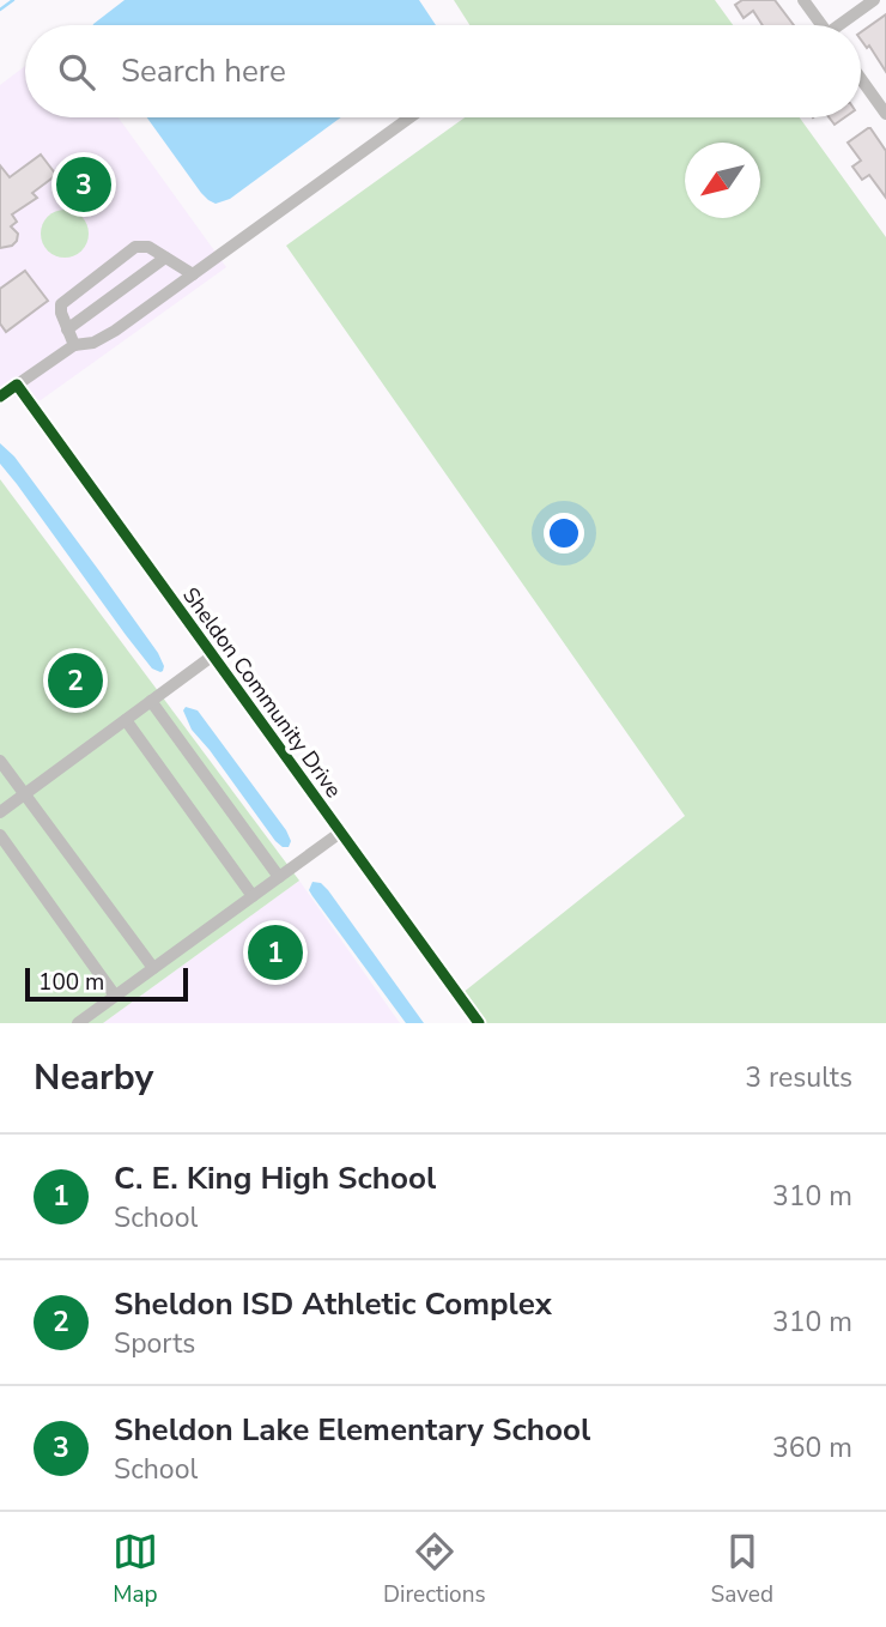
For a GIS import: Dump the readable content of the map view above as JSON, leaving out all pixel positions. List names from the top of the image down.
{
  "streets": {
    "street": ["Sheldon Community Drive"]
  },
  "scale_bar": "100 m",
  "north": "bottom left",
  "page": {
    "search": "Search here",
    "pins": ["3", "2", "1"],
    "scale": "100 m",
    "heading": ["Nearby", "3 results"],
    "list": [
      {
        "mark": "1",
        "name": "C. E. King High School",
        "note": "School",
        "value": "310 m"
      },
      {
        "mark": "2",
        "name": "Sheldon ISD Athletic Complex",
        "note": "Sports",
        "value": "310 m"
      },
      {
        "mark": "3",
        "name": "Sheldon Lake Elementary School",
        "note": "School",
        "value": "360 m"
      }
    ],
    "nav": ["Map", "Directions", "Saved"]
  }
}
